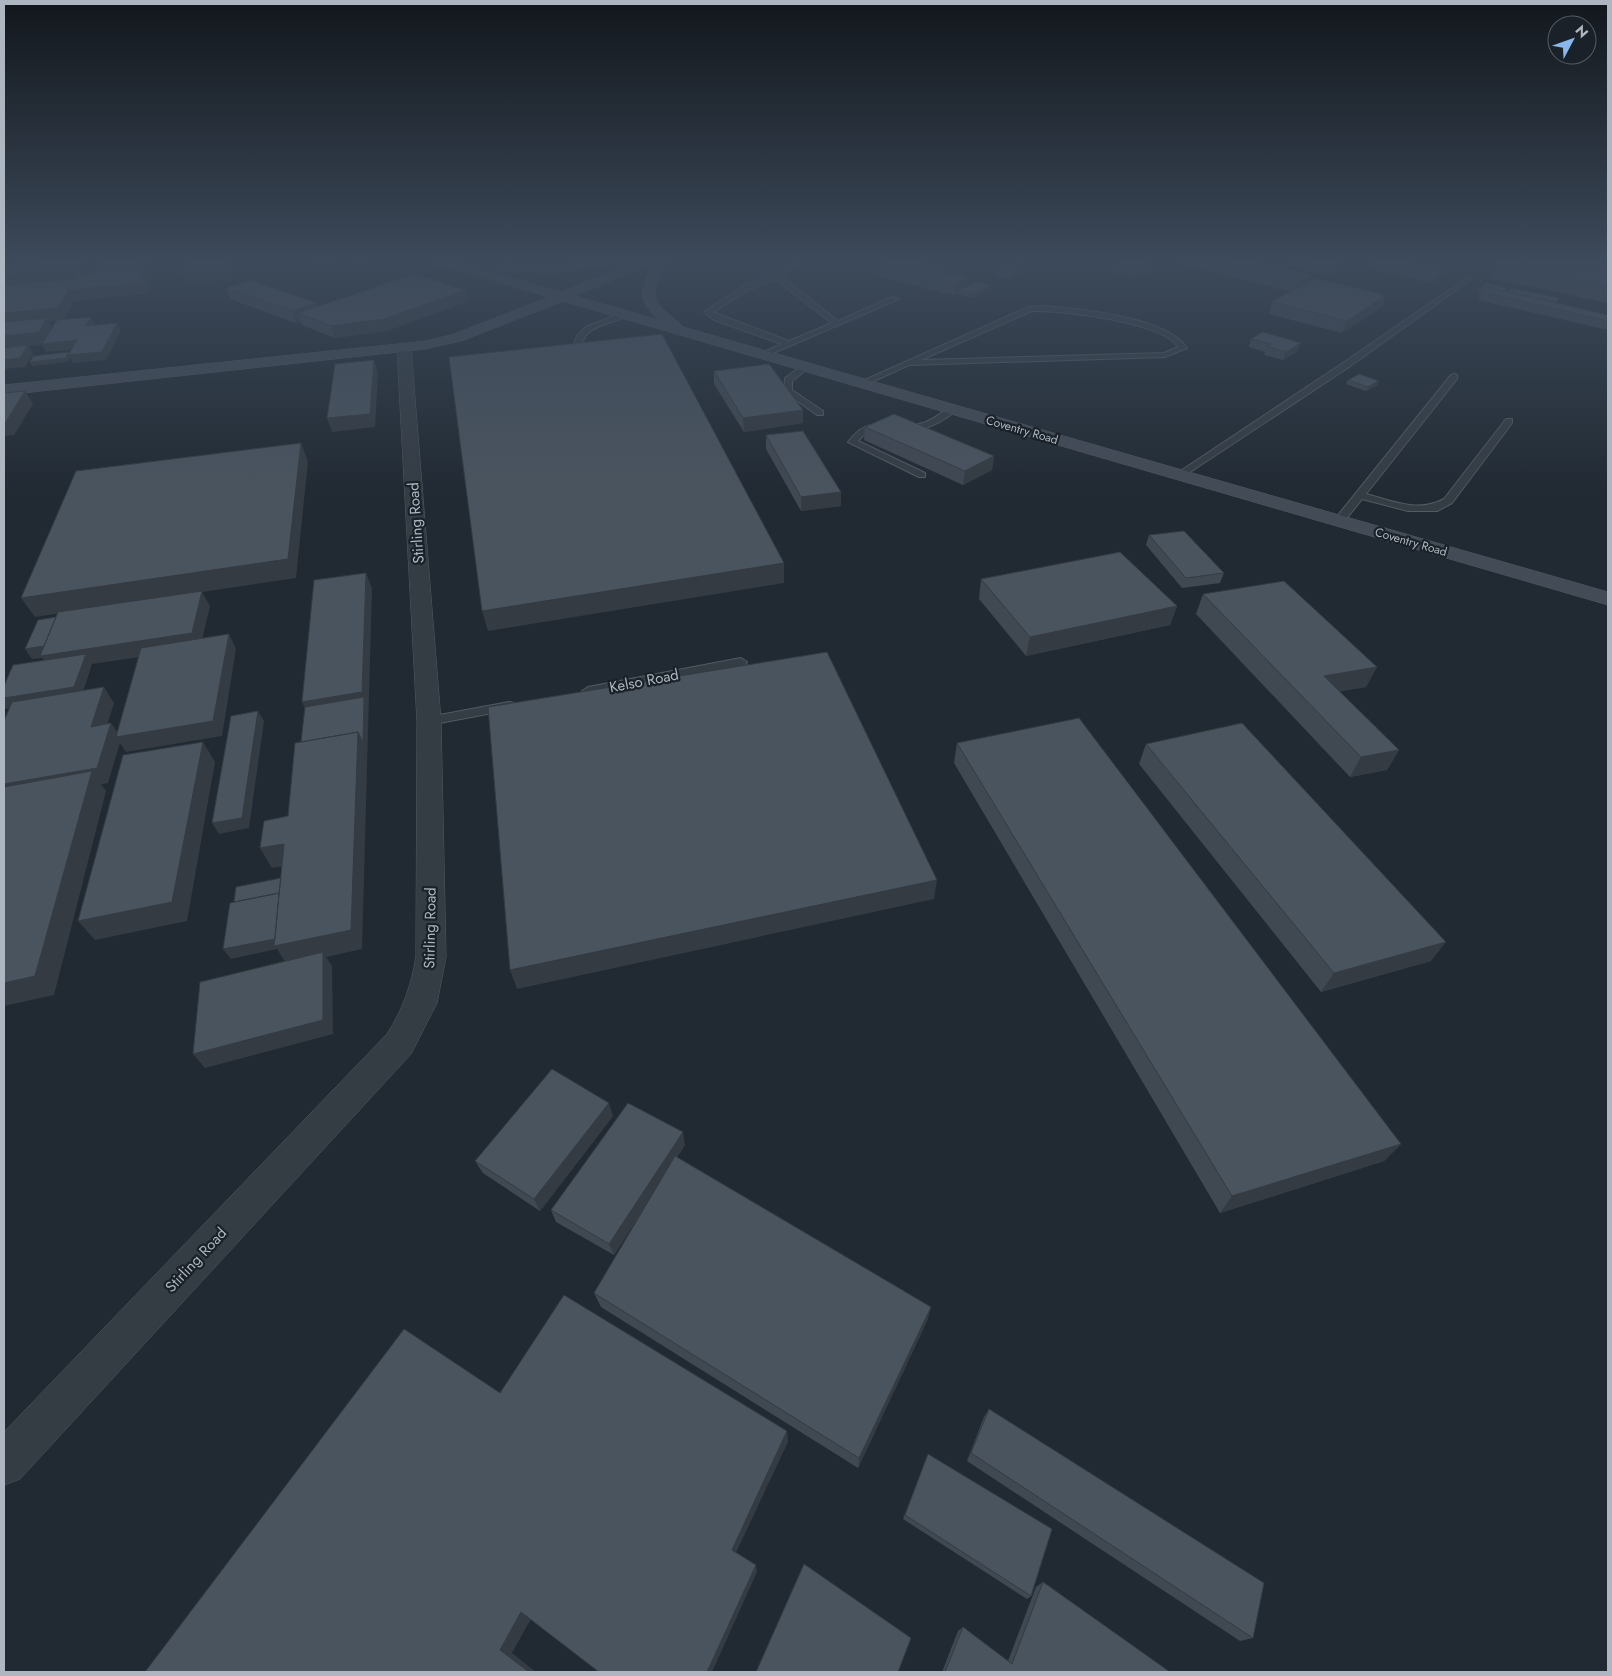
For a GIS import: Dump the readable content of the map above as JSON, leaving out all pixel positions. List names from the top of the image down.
{
  "streets": {
    "street": ["Coventry Road", "Stirling Road"],
    "lane": ["Kelso Road"]
  },
  "north": "top right"
}
